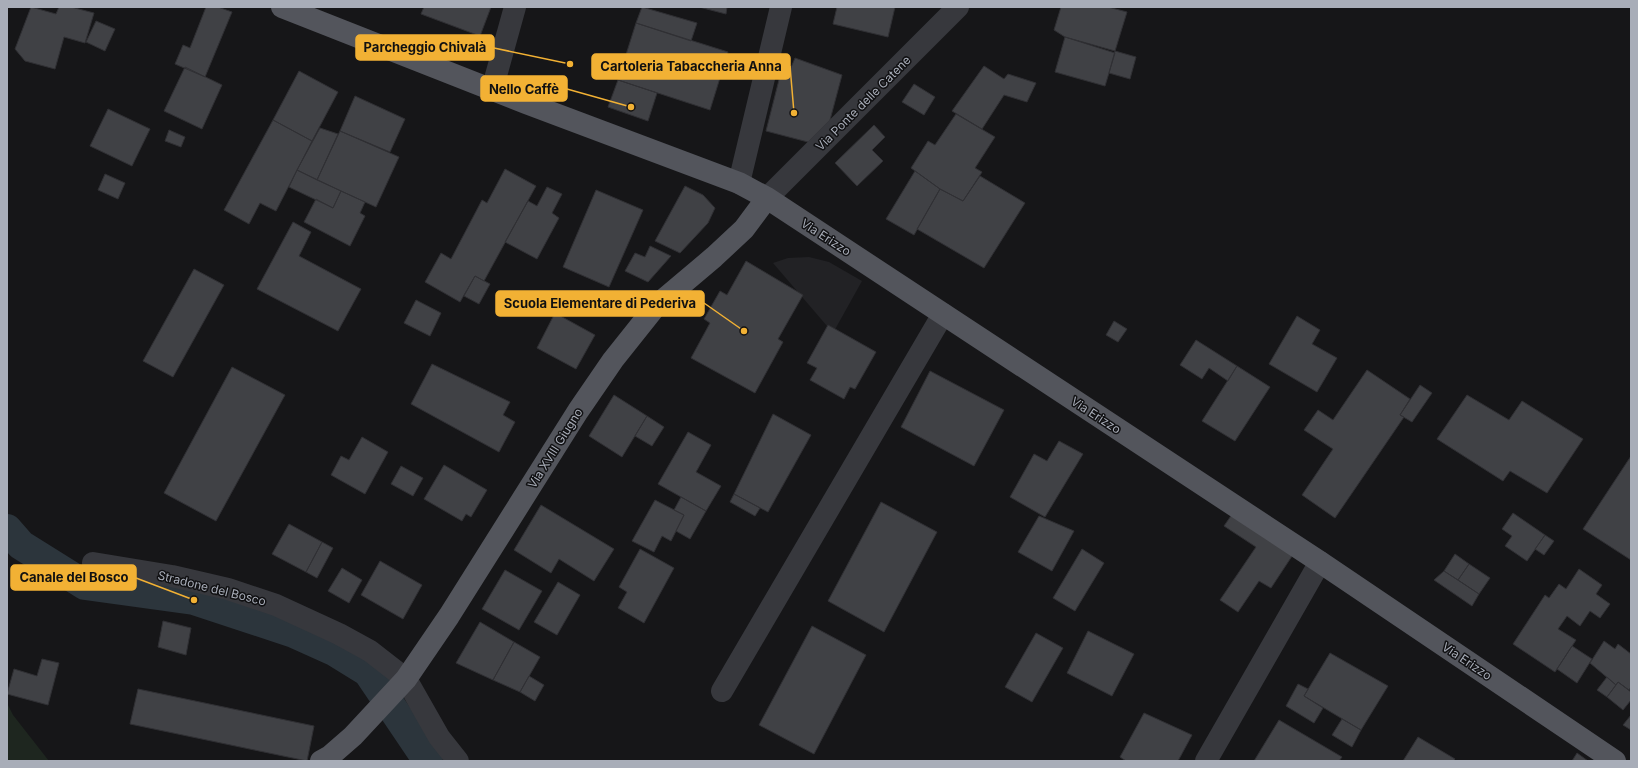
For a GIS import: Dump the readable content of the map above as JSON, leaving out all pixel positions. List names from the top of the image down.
{
  "streets": {
    "main road": ["Via Erizzo", "Via XVIII Giugno"],
    "street": ["Via Ponte delle Catene", "Stradone del Bosco"]
  },
  "crossings": [
    ["Via Ponte delle Catene", "Via Erizzo"],
    ["Via Ponte delle Catene", "Via XVIII Giugno"],
    ["Via Erizzo", "Via XVIII Giugno"],
    ["Via XVIII Giugno", "Stradone del Bosco"]
  ],
  "places": [
    "Parcheggio Chivalà",
    "Nello Caffè",
    "Cartoleria Tabaccheria Anna",
    "Scuola Elementare di Pederiva",
    "Canale del Bosco"
  ]
}
